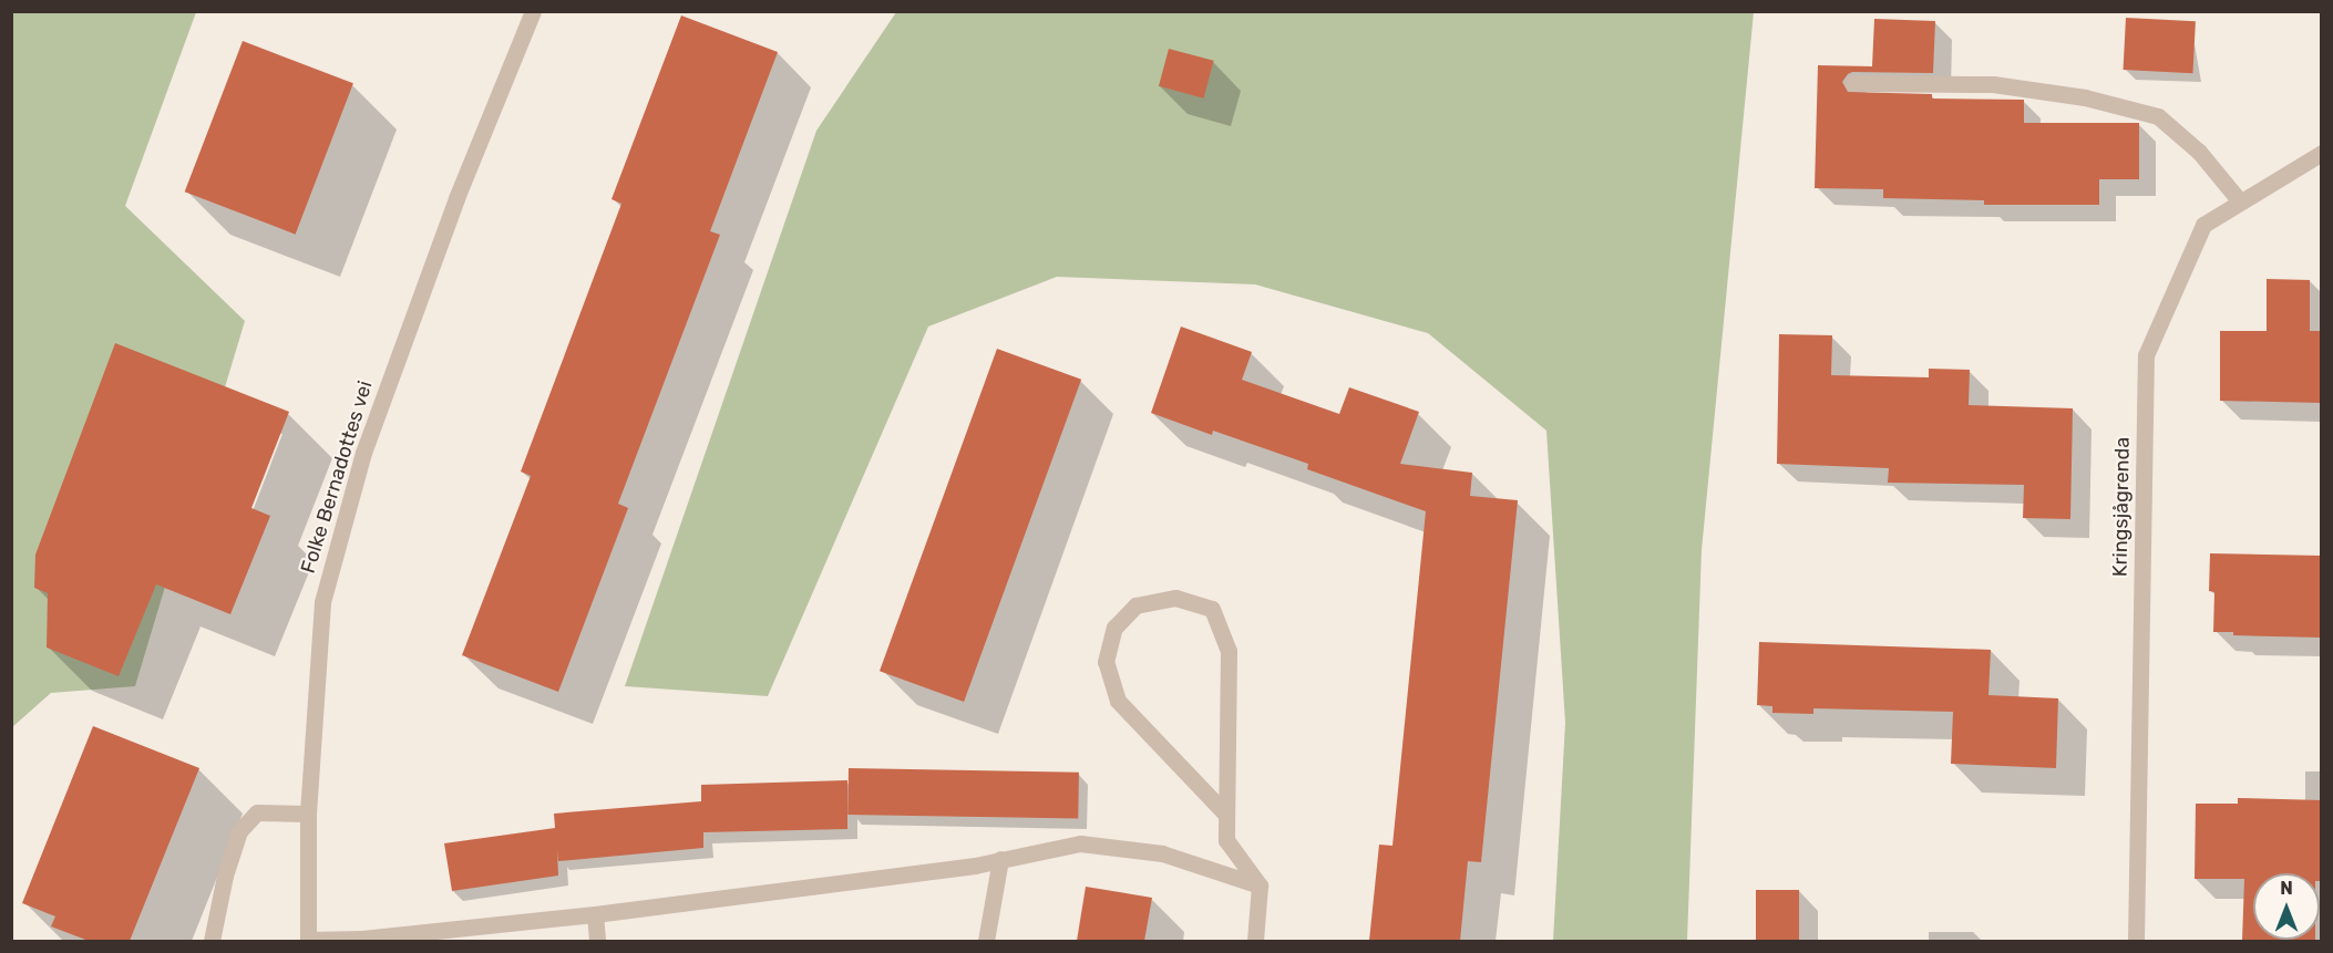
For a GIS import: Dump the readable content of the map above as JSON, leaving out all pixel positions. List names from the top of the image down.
{
  "streets": {
    "street": ["Folke Bernadottes vei", "Kringsjågrenda"]
  },
  "north": "top"
}
